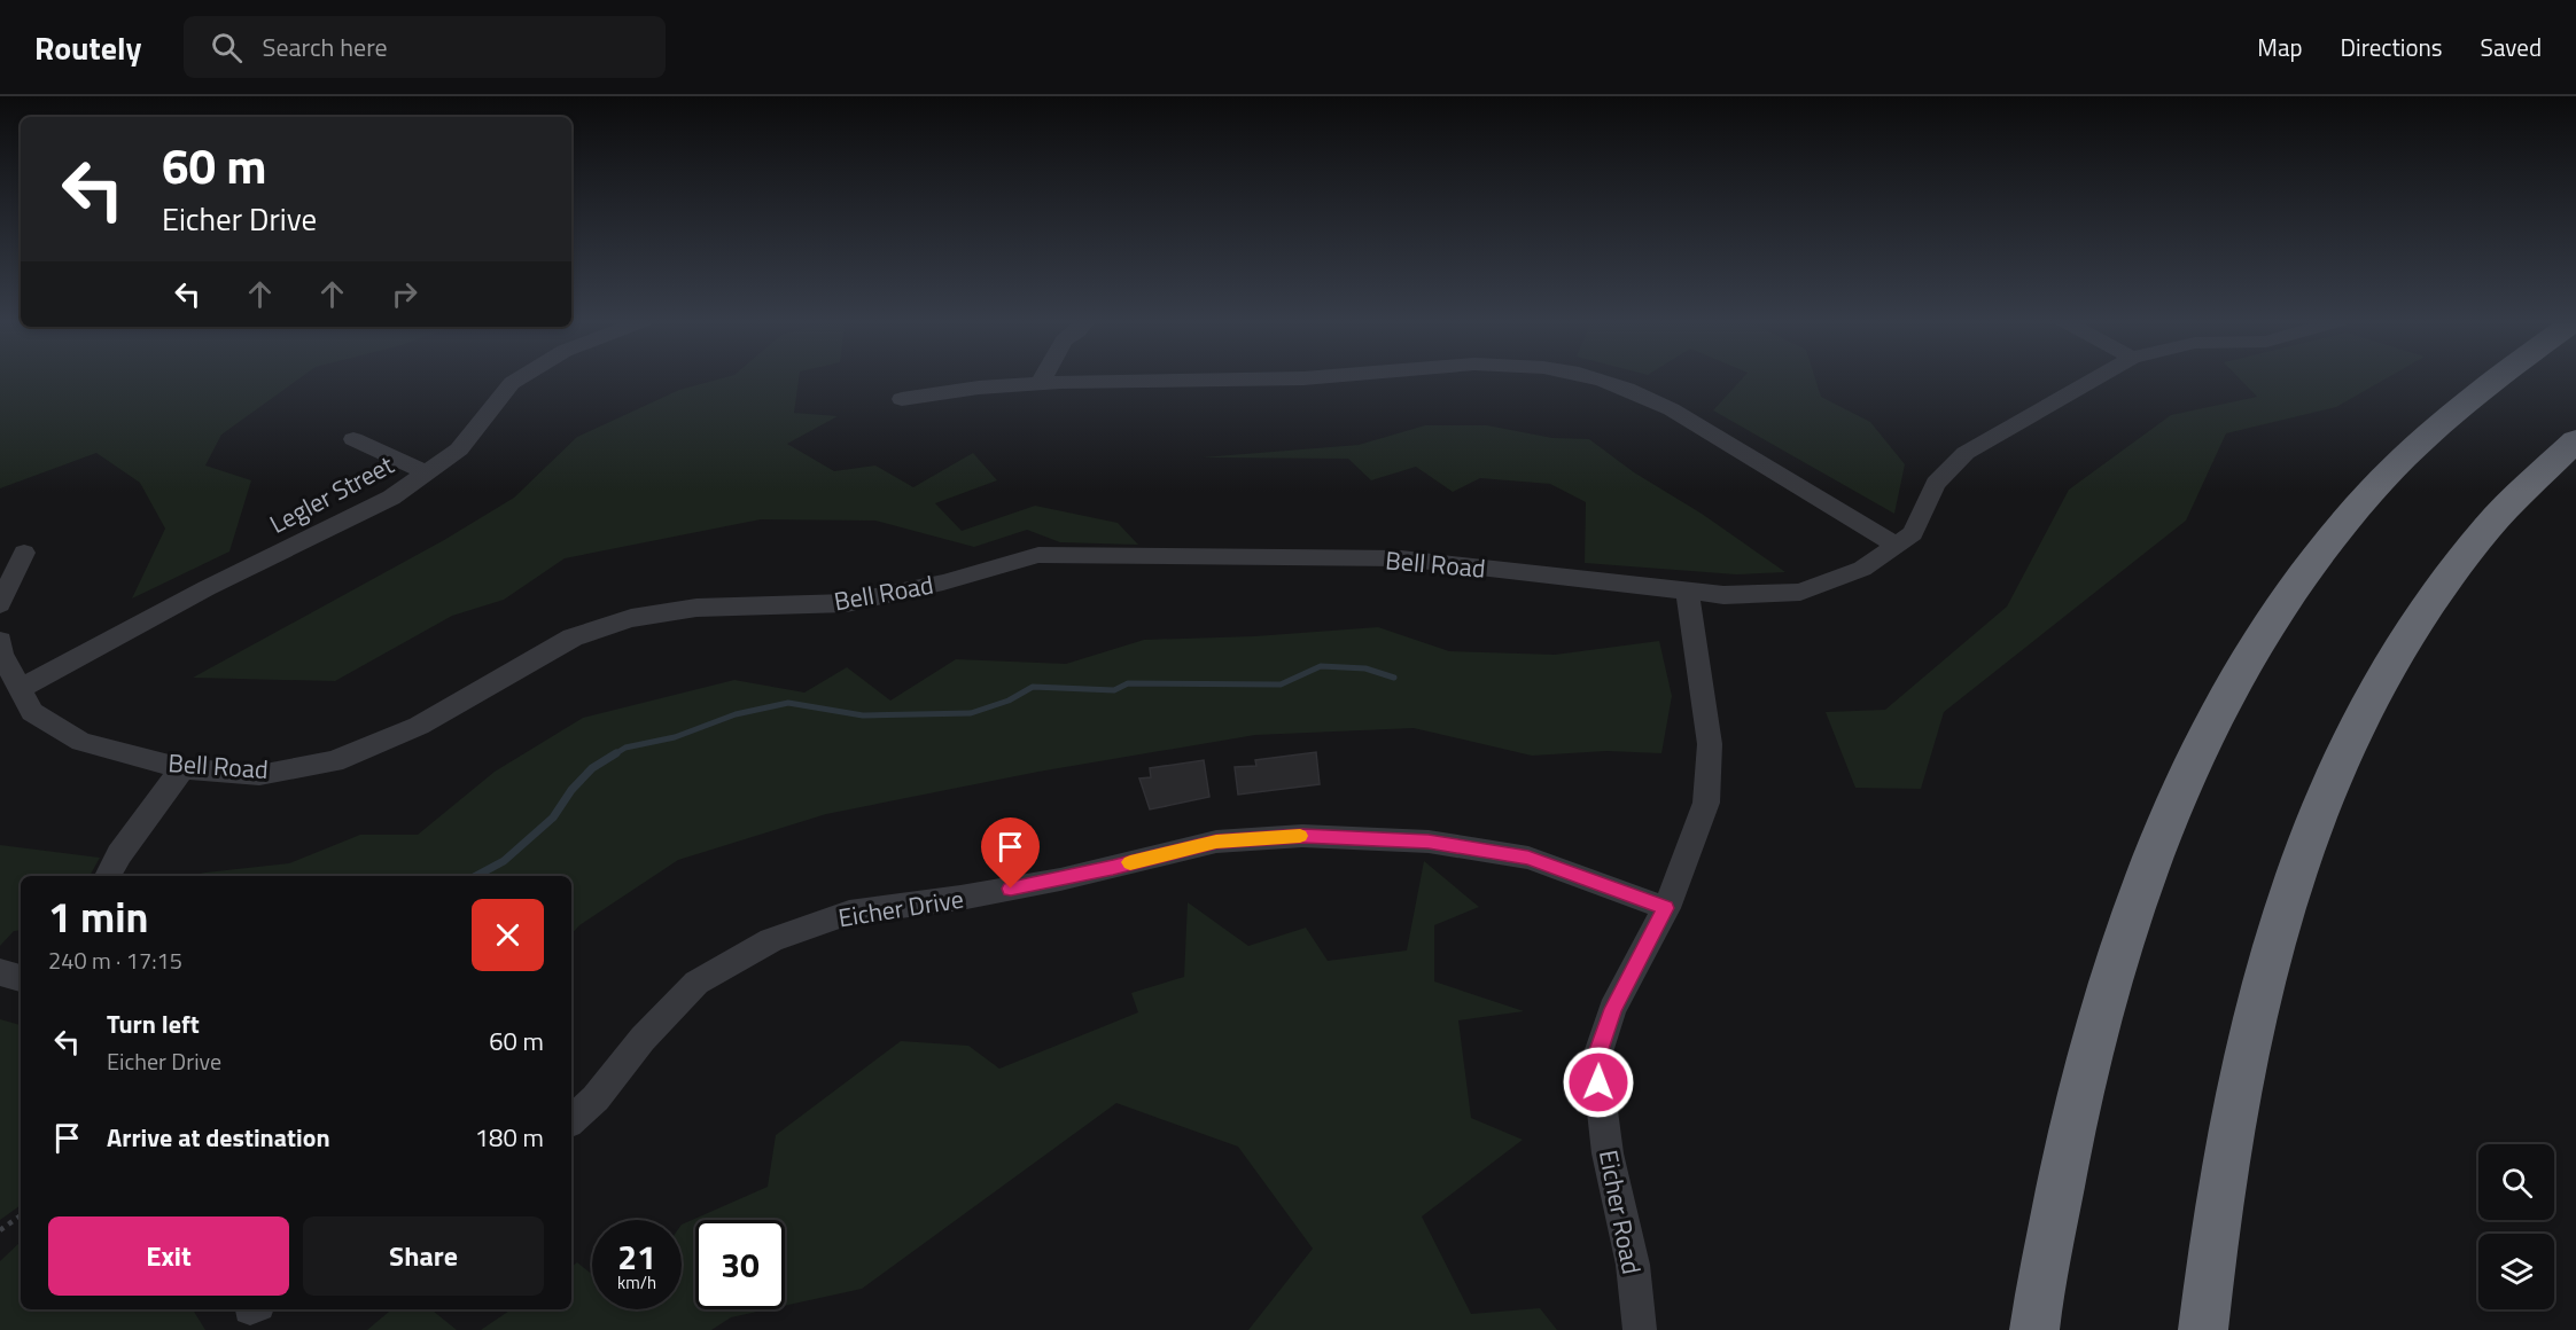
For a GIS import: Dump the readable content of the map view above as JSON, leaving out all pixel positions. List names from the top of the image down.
{
  "streets": {
    "street": [
      "Legler Street",
      "Bell Road",
      "Eicher Drive",
      "Eicher Road"
    ]
  },
  "crossings": [
    ["Legler Street", "Bell Road"],
    ["Bell Road", "Eicher Road"],
    ["Eicher Drive", "Eicher Road"]
  ],
  "page": {
    "header": "Routely",
    "search": "Search here",
    "nav": ["Map", "Directions", "Saved"],
    "turn": ["60 m", "Eicher Drive"],
    "heading": ["1 min", "240 m · 17:15"],
    "list": [
      {
        "name": "Turn left",
        "note": "Eicher Drive",
        "value": "60 m"
      },
      {
        "name": "Arrive at destination",
        "value": "180 m"
      }
    ],
    "buttons": ["Exit", "Share"],
    "speed": "21 km/h",
    "limit": "30"
  }
}
